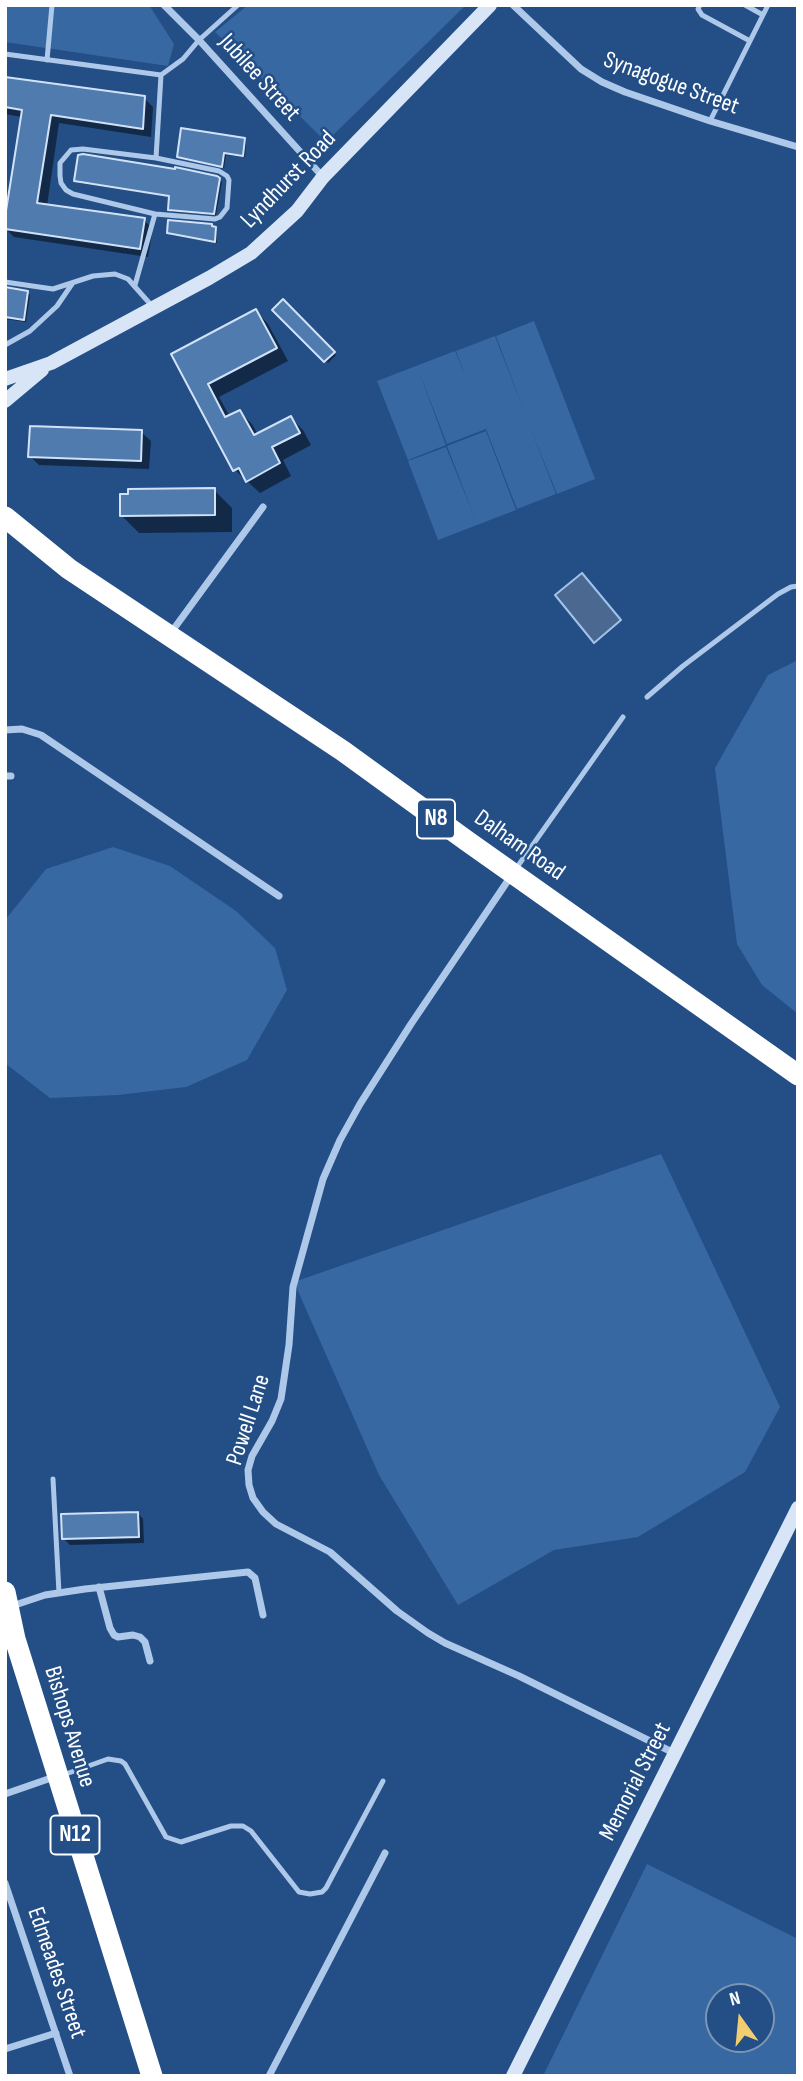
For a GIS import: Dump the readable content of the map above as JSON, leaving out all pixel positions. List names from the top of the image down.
{
  "streets": {
    "highway": [
      "N8",
      "Dalham Road",
      "Bishops Avenue",
      "N12"
    ],
    "street": [
      "Jubilee Street",
      "Synagogue Street",
      "Lyndhurst Road",
      "Powell Lane",
      "Memorial Street",
      "Edmeades Street"
    ]
  },
  "crossings": [
    ["Jubilee Street", "Lyndhurst Road"],
    ["Dalham Road", "Powell Lane"],
    ["Powell Lane", "Memorial Street"]
  ],
  "north": "top"
}
